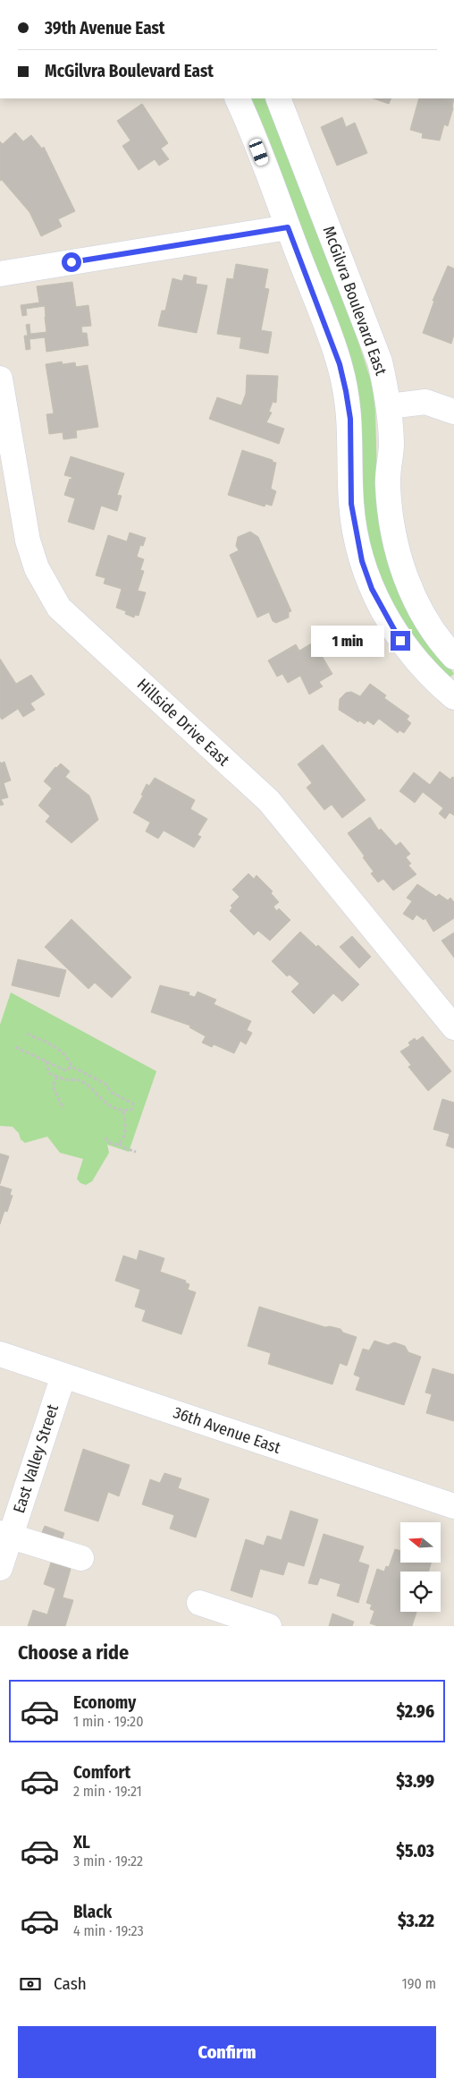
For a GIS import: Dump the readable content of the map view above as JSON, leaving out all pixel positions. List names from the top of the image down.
{
  "streets": {
    "street": [
      "McGilvra Boulevard East",
      "Hillside Drive East",
      "36th Avenue East",
      "East Valley Street"
    ]
  },
  "crossings": [
    ["36th Avenue East", "East Valley Street"]
  ],
  "north": "left",
  "page": {
    "banner": ["39th Avenue East", "McGilvra Boulevard East"],
    "bubble": "1 min",
    "heading": "Choose a ride",
    "list": [
      {
        "name": "Economy",
        "note": "1 min · 19:20",
        "value": "$2.96"
      },
      {
        "name": "Comfort",
        "note": "2 min · 19:21",
        "value": "$3.99"
      },
      {
        "name": "XL",
        "note": "3 min · 19:22",
        "value": "$5.03"
      },
      {
        "name": "Black",
        "note": "4 min · 19:23",
        "value": "$3.22"
      }
    ],
    "pay": ["Cash", "190 m"],
    "buttons": "Confirm"
  }
}
